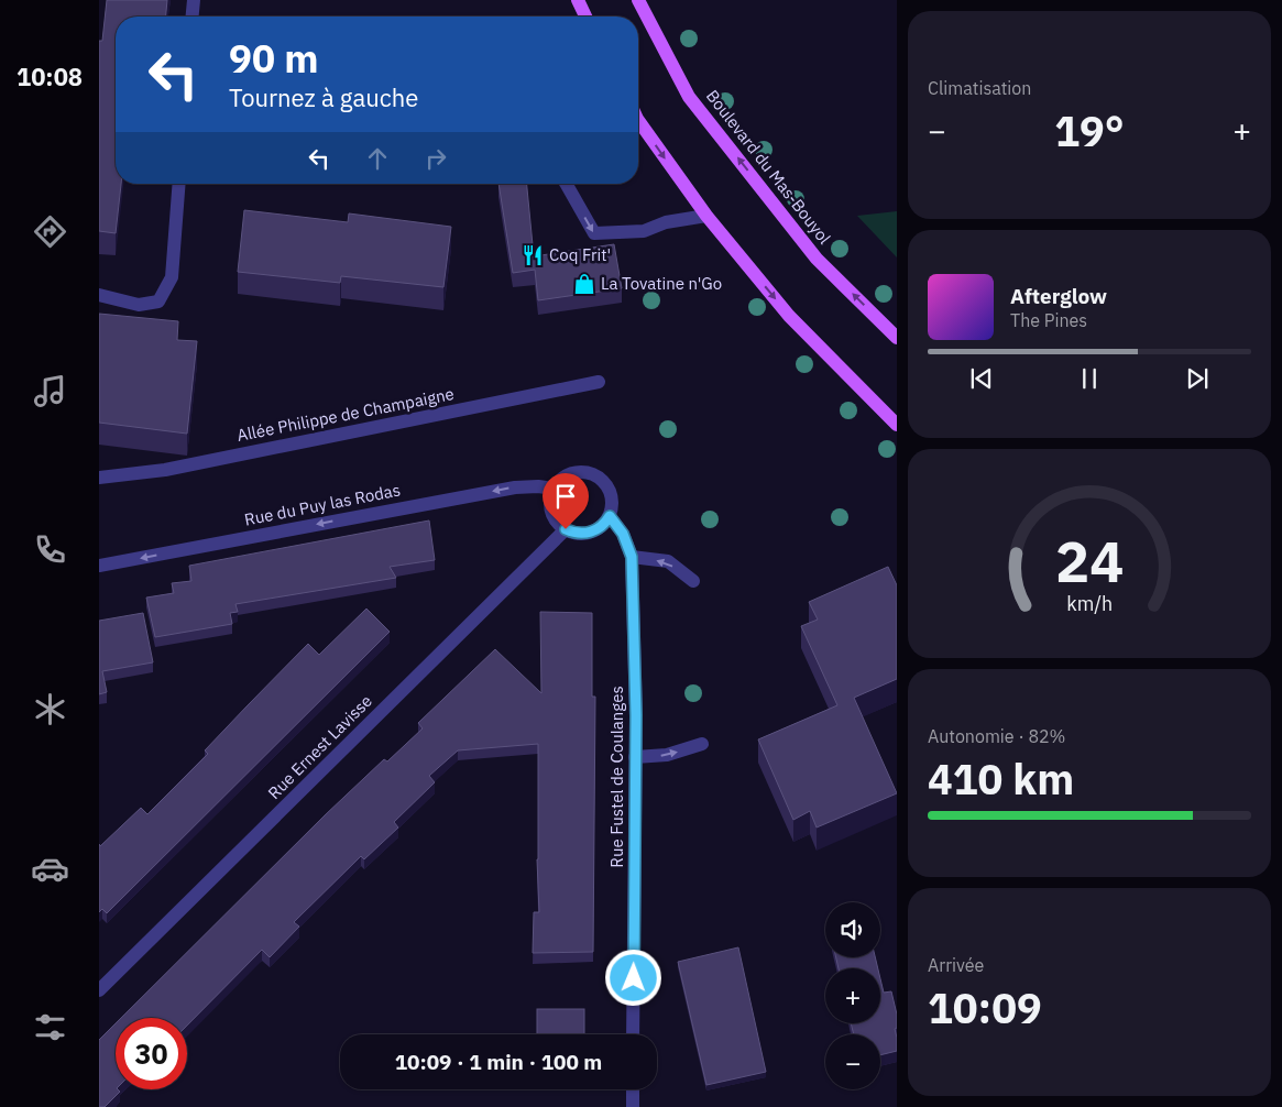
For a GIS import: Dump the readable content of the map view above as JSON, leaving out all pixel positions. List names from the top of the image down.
{
  "streets": {
    "main road": ["Boulevard du Mas-Bouyol"],
    "street": [
      "Allée Philippe de Champaigne",
      "Rue du Puy las Rodas",
      "Rue Ernest Lavisse",
      "Rue Fustel de Coulanges"
    ]
  },
  "crossings": [
    ["Rue du Puy las Rodas", "Rue Ernest Lavisse"],
    ["Rue du Puy las Rodas", "Rue Fustel de Coulanges"],
    ["Rue Ernest Lavisse", "Rue Fustel de Coulanges"]
  ],
  "one_way": ["Rue du Puy las Rodas"],
  "places": {
    "restaurant": ["Coq Frit'"],
    "shop": ["La Tovatine n'Go"]
  },
  "page": {
    "tabs": "10:08",
    "tile": [
      "Climatisation",
      ["Autonomie · 82%", "410 km"],
      ["Arrivée", "10:09"]
    ],
    "turn": ["90 m", "Tournez à gauche"],
    "heat": ["−", "19°", "+"],
    "song": ["Afterglow", "The Pines"],
    "map_buttons": ["+", "−"],
    "limit": "30",
    "trip": "10:09 · 1 min · 100 m",
    "gauge": ["24", "km/h"]
  }
}
